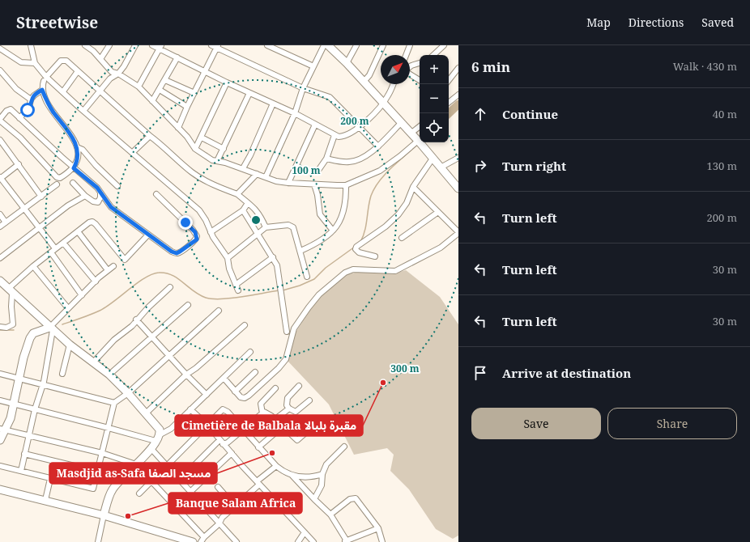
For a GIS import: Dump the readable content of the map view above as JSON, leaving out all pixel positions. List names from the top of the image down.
{
  "places": ["Cimetière de Balbala مقبرة بلبالا", "Masdjid as-Safa مسجد الصفا", "Banque Salam Africa"],
  "north": "top right",
  "page": {
    "header": "Streetwise",
    "nav": ["Map", "Directions", "Saved"],
    "heading": ["6 min", "Walk · 430 m"],
    "map_buttons": ["+", "−"],
    "list": [
      ["Continue", "40 m"],
      ["Turn right", "130 m"],
      ["Turn left", "200 m"],
      ["Turn left", "30 m"],
      ["Turn left", "30 m"],
      "Arrive at destination"
    ],
    "buttons": ["Save", "Share"]
  },
  "rings": ["200 m", "100 m", "300 m"]
}
